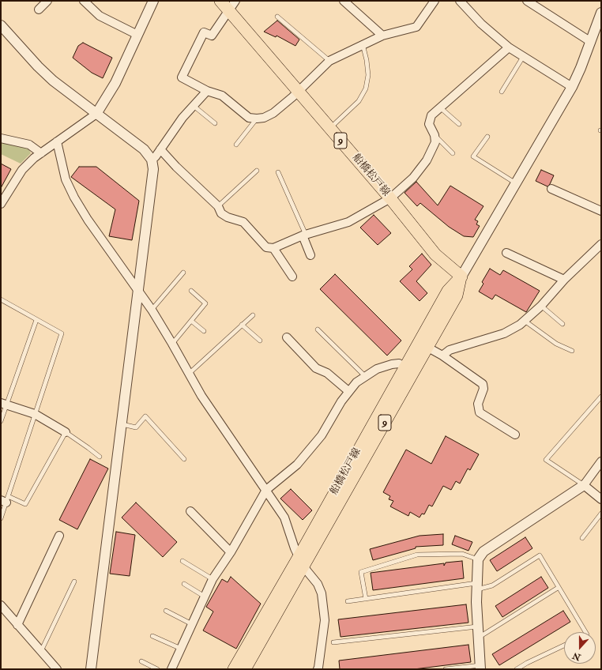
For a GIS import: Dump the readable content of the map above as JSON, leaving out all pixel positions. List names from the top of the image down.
{
  "streets": {
    "main road": ["9", "船橋松戸線"]
  },
  "north": "bottom"
}
